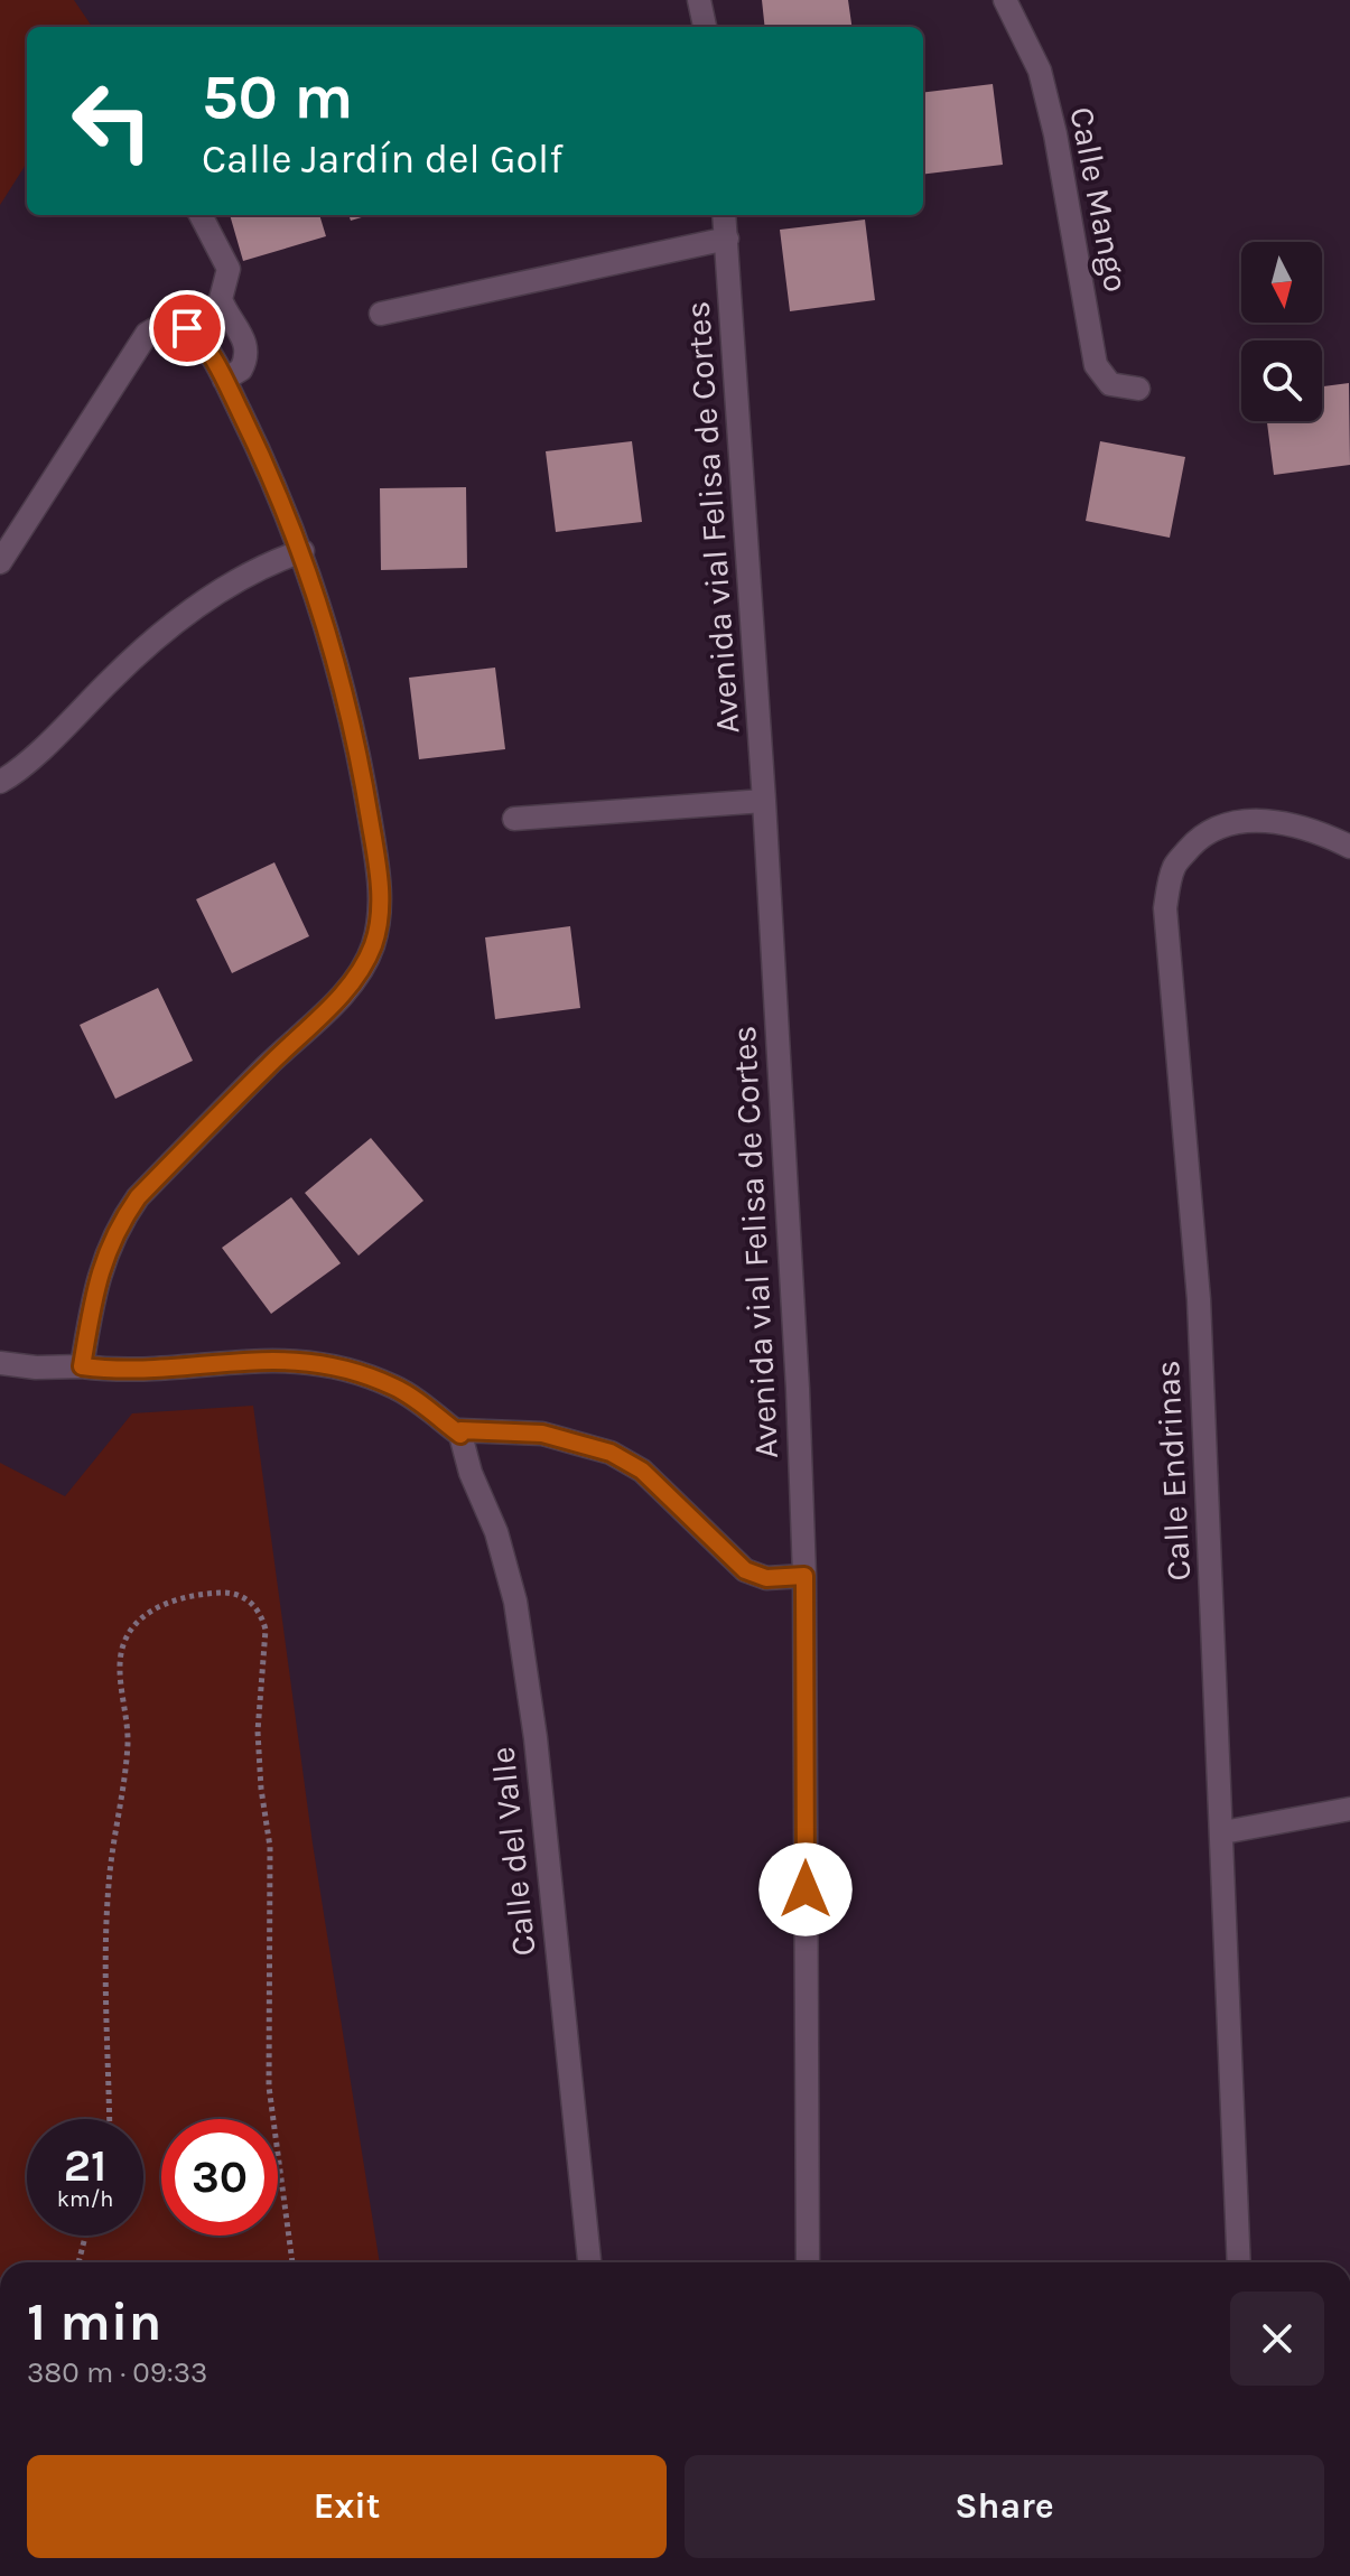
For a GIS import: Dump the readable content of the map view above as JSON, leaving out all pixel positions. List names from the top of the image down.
{
  "streets": {
    "street": [
      "Calle Mango",
      "Avenida vial Felisa de Cortes",
      "Calle Endrinas",
      "Calle del Valle"
    ]
  },
  "north": "bottom",
  "page": {
    "turn": ["50 m", "Calle Jardín del Golf"],
    "speed": "21 km/h",
    "limit": "30",
    "heading": ["1 min", "380 m · 09:33"],
    "buttons": ["Exit", "Share"]
  }
}
